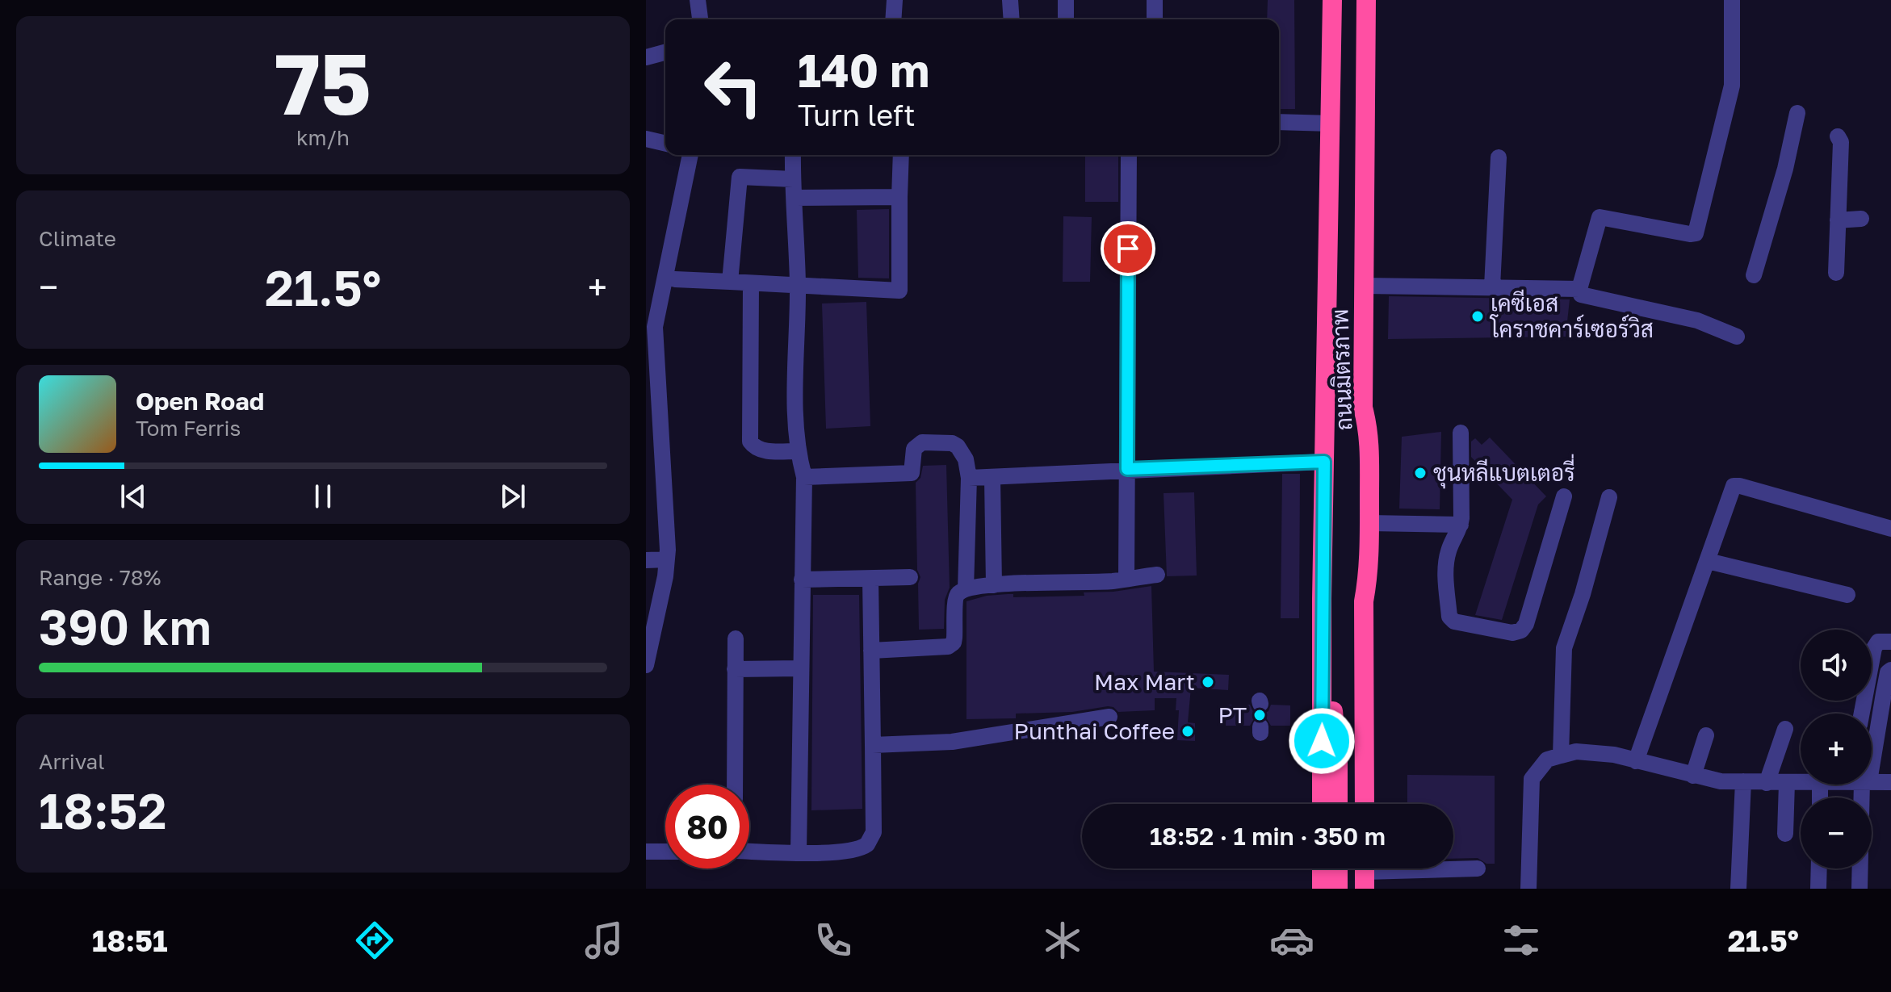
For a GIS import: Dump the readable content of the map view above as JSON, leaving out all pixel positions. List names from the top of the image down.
{
  "streets": {
    "highway": ["ถนนมิตรภาพ"]
  },
  "places": [
    "เคซีเอส โคราชคาร์เซอร์วิส",
    "ชุนหลีแบตเตอรี่",
    "Max Mart",
    "PT",
    "Punthai Coffee"
  ],
  "page": {
    "tile": [
      ["75", "km/h"],
      "Climate",
      ["Range · 78%", "390 km"],
      ["Arrival", "18:52"]
    ],
    "turn": ["140 m", "Turn left"],
    "heat": ["−", "21.5°", "+"],
    "song": ["Open Road", "Tom Ferris"],
    "map_buttons": ["+", "−"],
    "limit": "80",
    "trip": "18:52 · 1 min · 350 m",
    "tabs": ["18:51", "21.5°"]
  }
}
